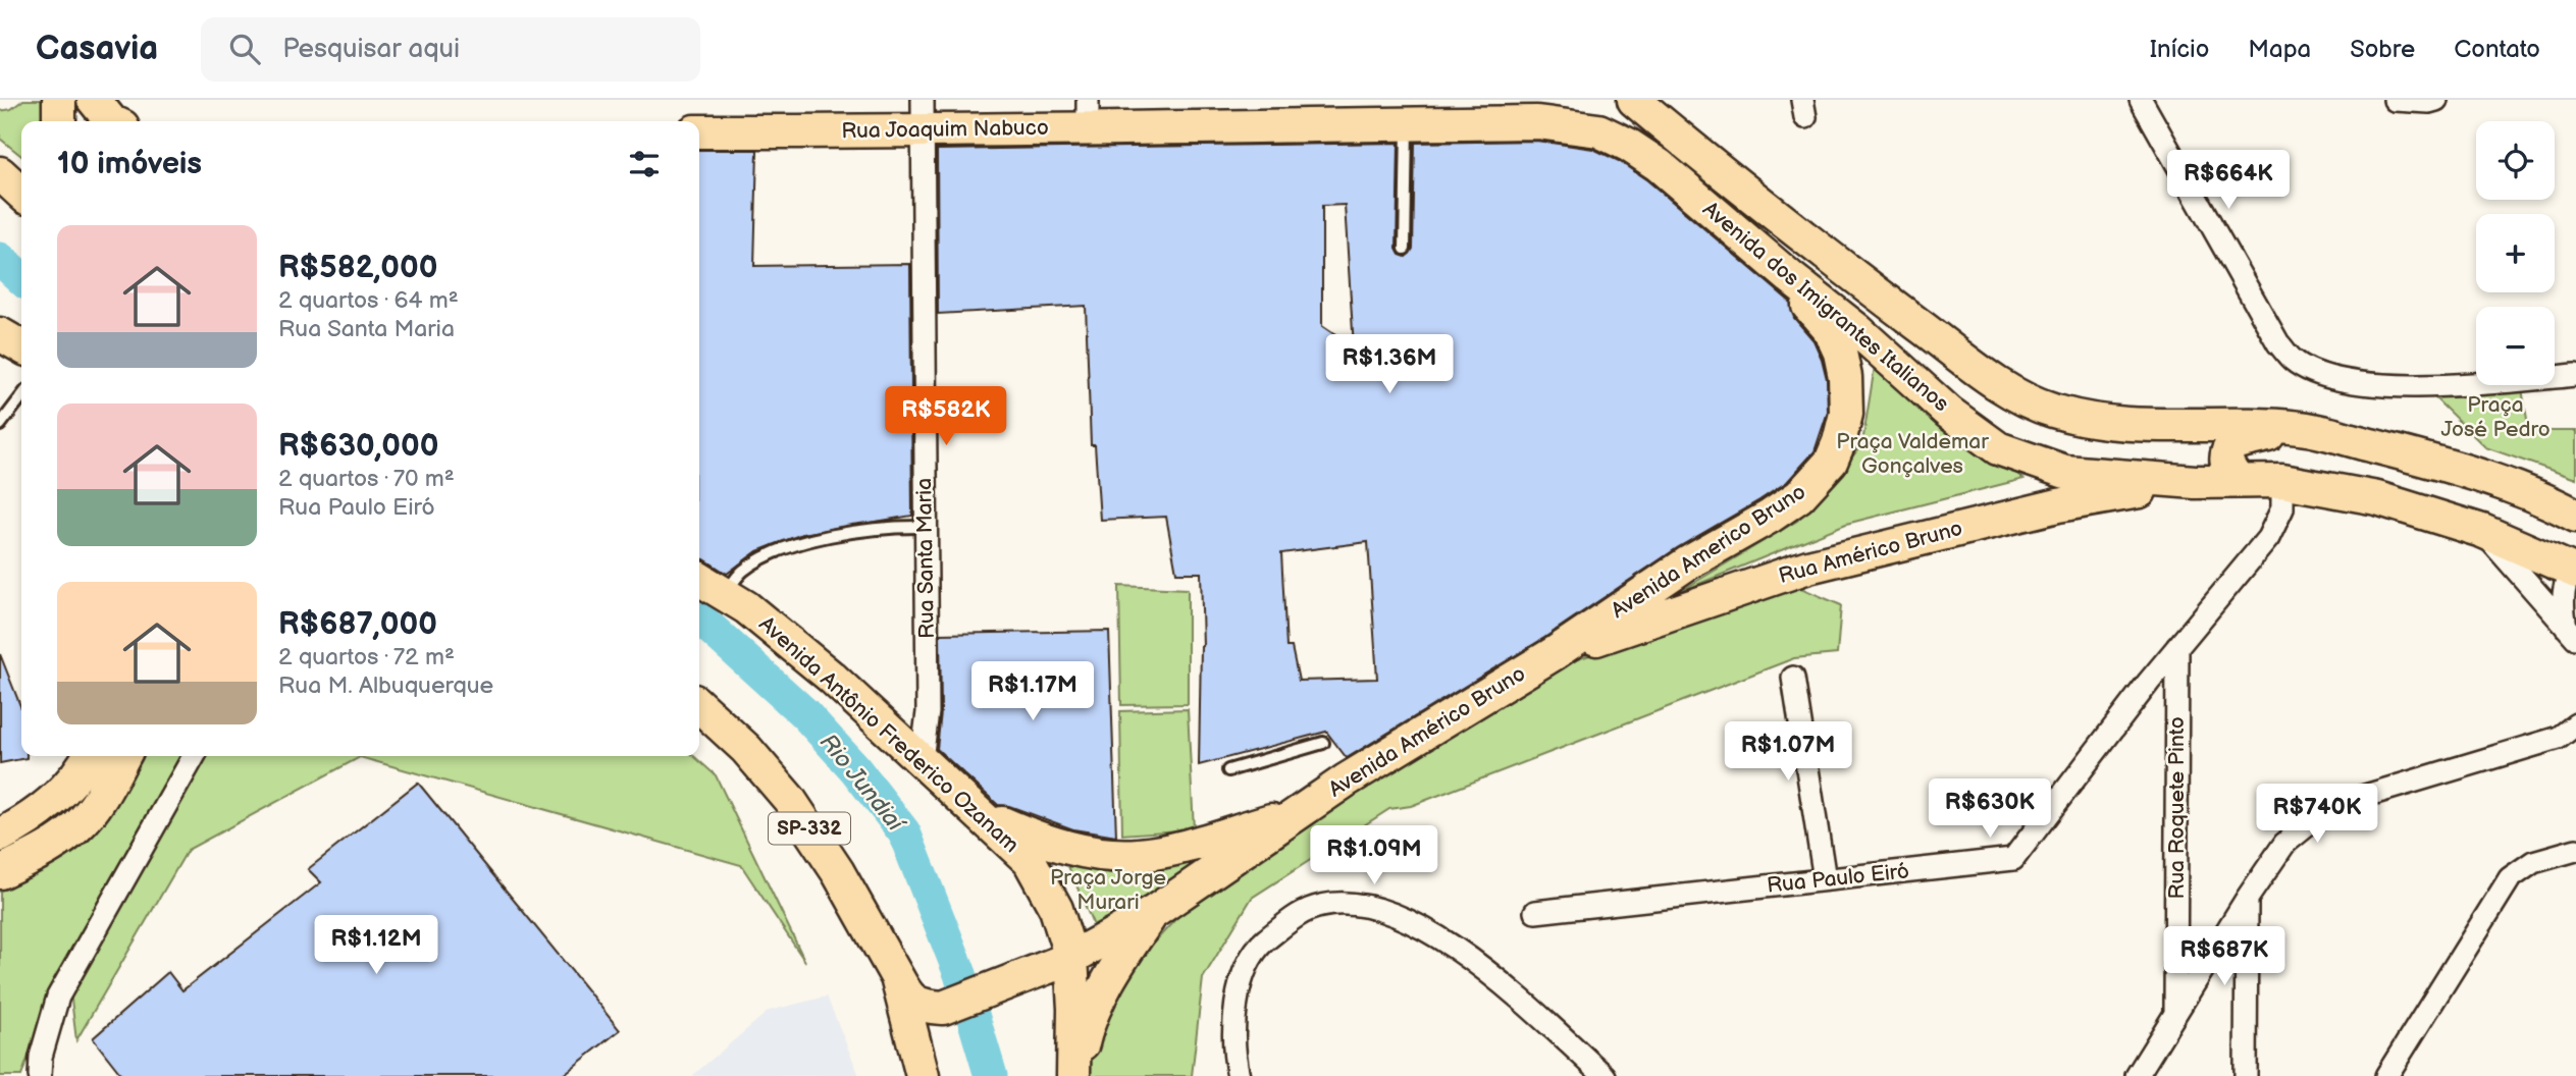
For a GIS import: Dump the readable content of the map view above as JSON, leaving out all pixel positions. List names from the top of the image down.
{
  "streets": {
    "main road": [
      "Rua Joaquim Nabuco",
      "Avenida dos Imigrantes Italianos",
      "Avenida Americo Bruno",
      "Rua Américo Bruno",
      "Avenida Américo Bruno",
      "Avenida Antônio Frederico Ozanam",
      "SP-332"
    ],
    "street": ["Rua Santa Maria", "Rua Roquete Pinto", "Rua Paulo Eiró"]
  },
  "crossings": [
    ["Rua Joaquim Nabuco", "Avenida dos Imigrantes Italianos"],
    ["Rua Joaquim Nabuco", "Rua Santa Maria"],
    ["Avenida dos Imigrantes Italianos", "Avenida Americo Bruno"],
    ["Avenida dos Imigrantes Italianos", "Rua Américo Bruno"],
    ["Avenida dos Imigrantes Italianos", "Rua Paulo Eiró"],
    ["Avenida Americo Bruno", "Rua Américo Bruno"],
    ["Avenida Americo Bruno", "Avenida Américo Bruno"],
    ["Rua Américo Bruno", "Avenida Américo Bruno"],
    ["Rua Santa Maria", "Avenida Antônio Frederico Ozanam"],
    ["Rua Roquete Pinto", "Rua Paulo Eiró"]
  ],
  "water": ["Rio Jundiaí"],
  "parks": ["Praça José Pedro", "Praça Valdemar Gonçalves", "Praça Jorge Murari"],
  "page": {
    "header": "Casavia",
    "search": "Pesquisar aqui",
    "nav": [
      "Início",
      "Mapa",
      "Sobre",
      "Contato"
    ],
    "map_buttons": ["+", "−"],
    "heading": "10 imóveis",
    "price": [
      "R$664K",
      "R$1.36M",
      "R$582K",
      "R$1.17M",
      "R$1.07M",
      "R$630K",
      "R$740K",
      "R$1.09M",
      "R$1.12M",
      "R$687K"
    ],
    "list": [
      {
        "name": "R$582,000",
        "note": "2 quartos · 64 m² · Rua Santa Maria"
      },
      {
        "name": "R$630,000",
        "note": "2 quartos · 70 m² · Rua Paulo Eiró"
      },
      {
        "name": "R$687,000",
        "note": "2 quartos · 72 m² · Rua M. Albuquerque"
      }
    ]
  }
}
